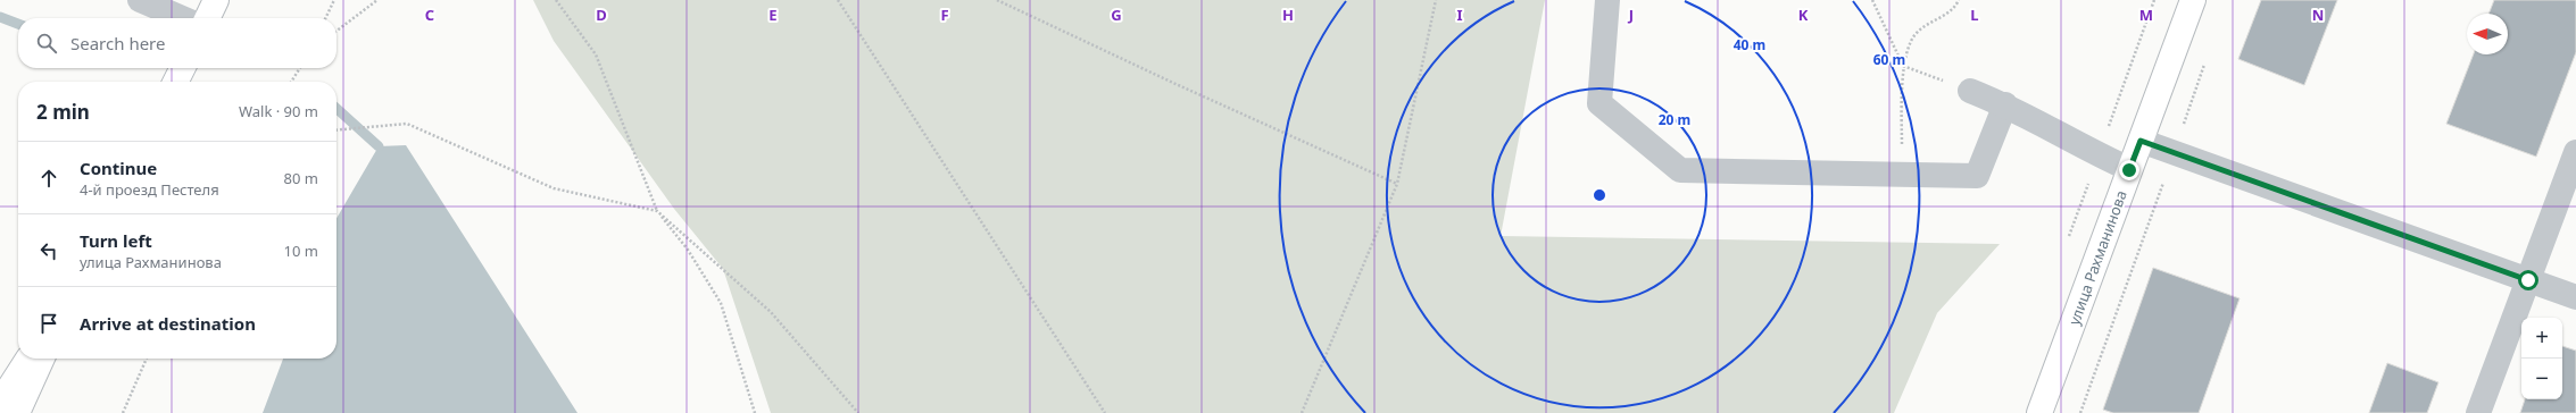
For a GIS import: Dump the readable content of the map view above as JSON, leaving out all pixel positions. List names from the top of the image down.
{
  "streets": {
    "main road": ["улица Рахманинова"]
  },
  "north": "left",
  "page": {
    "search": "Search here",
    "heading": ["2 min", "Walk · 90 m"],
    "list": [
      ["Continue", "4-й проезд Пестеля", "80 m"],
      ["Turn left", "улица Рахманинова", "10 m"],
      "Arrive at destination"
    ],
    "map_buttons": ["+", "−"]
  },
  "grid": {
    "columns": [
      "C",
      "D",
      "E",
      "F",
      "G",
      "H",
      "I",
      "J",
      "K",
      "L",
      "M",
      "N"
    ]
  },
  "rings": ["40 m", "60 m", "20 m"]
}
